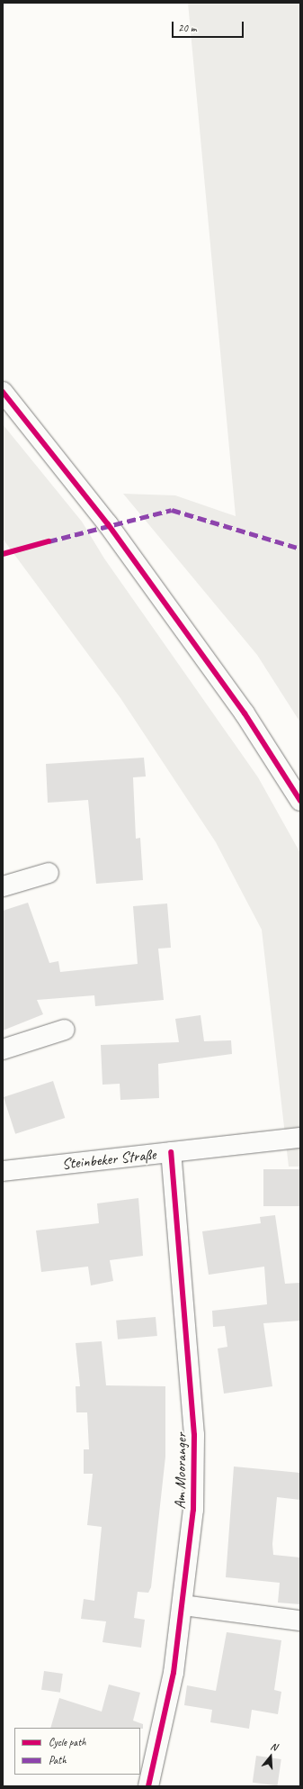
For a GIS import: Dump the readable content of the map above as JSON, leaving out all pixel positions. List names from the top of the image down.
{
  "streets": {
    "street": ["Steinbeker Straße", "Am Mooranger"]
  },
  "crossings": [
    ["Steinbeker Straße", "Am Mooranger"]
  ],
  "legend": ["Cycle path", "Path"],
  "scale_bar": "20 m",
  "north": "top"
}
